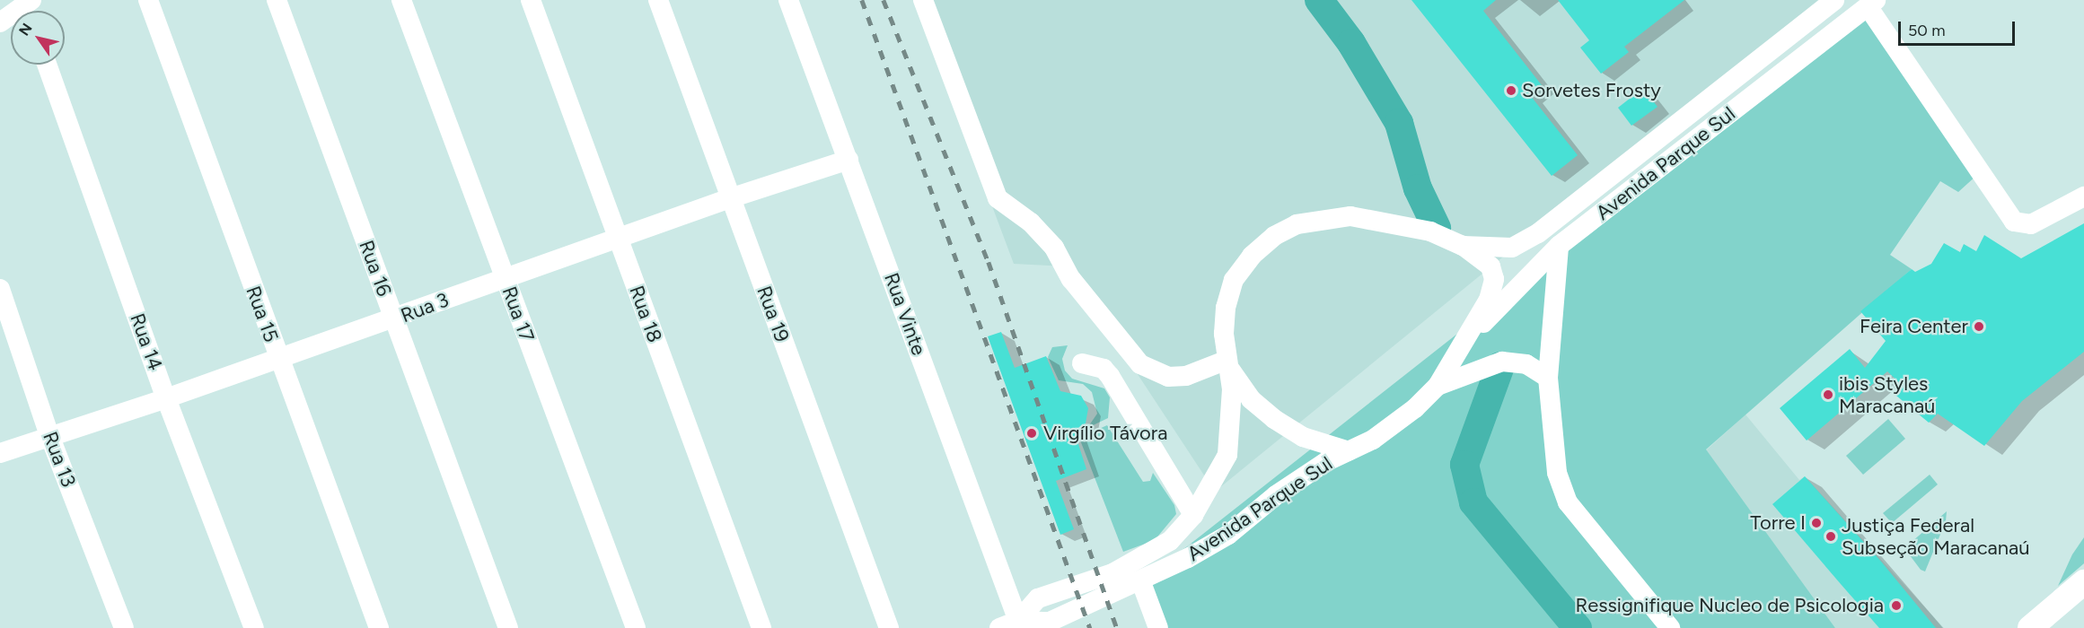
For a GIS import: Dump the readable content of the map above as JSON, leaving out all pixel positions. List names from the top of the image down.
{
  "streets": {
    "street": [
      "Avenida Parque Sul",
      "Rua 16",
      "Rua 3",
      "Rua 15",
      "Rua 17",
      "Rua 18",
      "Rua 19",
      "Rua Vinte",
      "Rua 14",
      "Rua 13"
    ]
  },
  "crossings": [
    ["Avenida Parque Sul", "Rua Vinte"],
    ["Rua 16", "Rua 3"],
    ["Rua 3", "Rua 15"],
    ["Rua 3", "Rua 17"],
    ["Rua 3", "Rua 18"],
    ["Rua 3", "Rua 19"],
    ["Rua 3", "Rua Vinte"],
    ["Rua 3", "Rua 14"],
    ["Rua 3", "Rua 13"]
  ],
  "places": [
    "Sorvetes Frosty",
    "Feira Center",
    "ibis Styles Maracanaú",
    "Virgílio Távora",
    "Torre I",
    "Justiça Federal Subseção Maracanaú",
    "Ressignifique Nucleo de Psicologia"
  ],
  "scale_bar": "50 m",
  "north": "top left"
}
